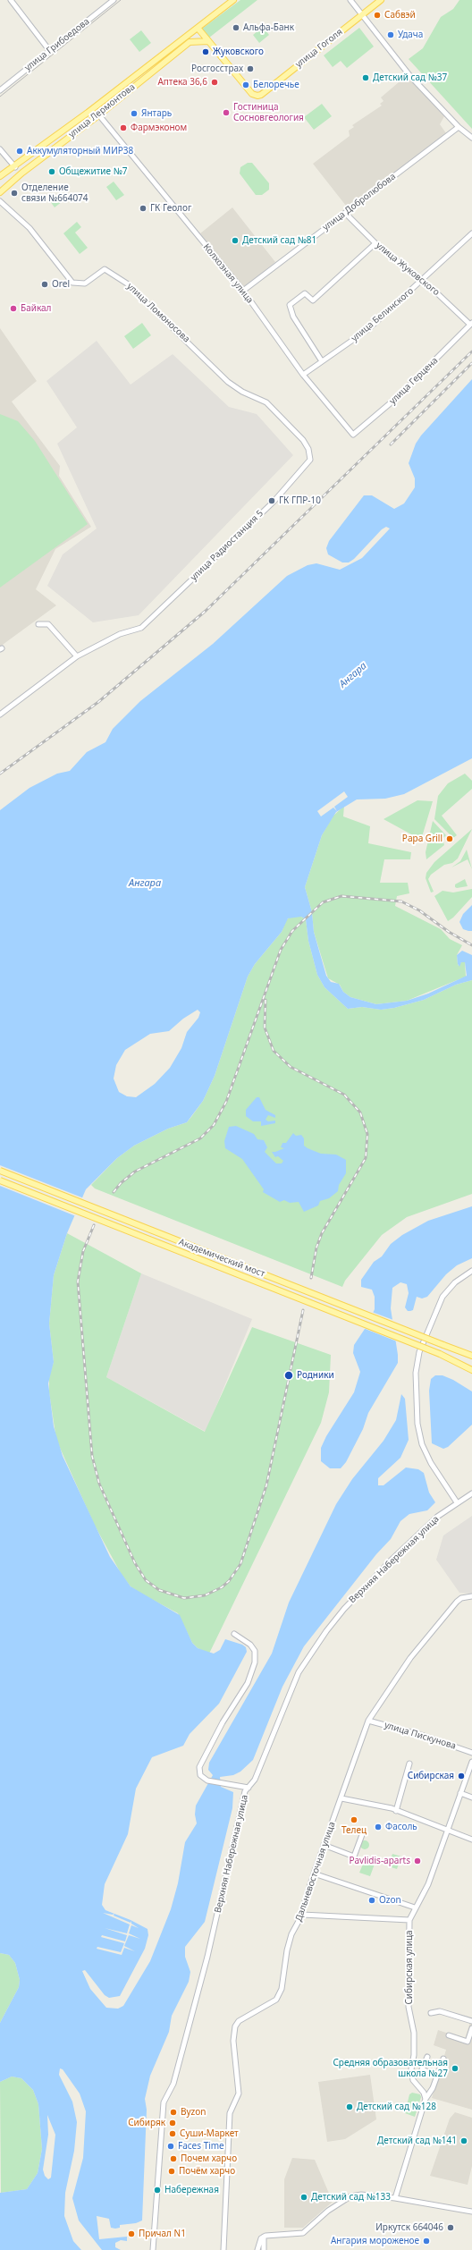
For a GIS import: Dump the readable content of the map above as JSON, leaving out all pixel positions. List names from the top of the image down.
{
  "streets": {
    "main road": ["улица Гоголя", "улица Лермонтова", "Академический мост"],
    "street": [
      "улица Грибоедова",
      "улица Добролюбова",
      "улица Жуковского",
      "Колхозная улица",
      "улица Ломоносова",
      "улица Белинского",
      "улица Герцена",
      "улица Радиостанция 5",
      "Верхняя Набережная улица",
      "улица Пискунова",
      "Дальневосточная улица",
      "Сибирская улица"
    ]
  },
  "crossings": [
    ["улица Лермонтова", "Колхозная улица"],
    ["улица Добролюбова", "улица Жуковского"],
    ["улица Добролюбова", "Колхозная улица"],
    ["улица Жуковского", "улица Белинского"],
    ["улица Жуковского", "улица Герцена"],
    ["Колхозная улица", "улица Белинского"],
    ["Колхозная улица", "улица Герцена"],
    ["улица Ломоносова", "улица Радиостанция 5"],
    ["улица Пискунова", "Дальневосточная улица"]
  ],
  "water": ["Ангара"],
  "places": [
    "Сабвэй",
    "Альфа-Банк",
    "Удача",
    "Жуковского",
    "Росгосстрах",
    "Детский сад №37",
    "Аптека 36,6",
    "Белоречье",
    "Гостиница Сосновгеология",
    "Янтарь",
    "Фармэконом",
    "Аккумуляторный МИР38",
    "Общежитие №7",
    "Отделение связи №664074",
    "ГК Геолог",
    "Детский сад №81",
    "Orel",
    "Байкал",
    "ГК ГПР-10",
    "Papa Grill",
    "Родники",
    "Сибирская",
    "Телец",
    "Фасоль",
    "Pavlidis-aparts",
    "Ozon",
    "Средняя образовательная школа №27",
    "Детский сад №128",
    "Byzon",
    "Сибиряк",
    "Суши-Маркет",
    "Детский сад №141",
    "Faces Time",
    "Почем харчо",
    "Почём харчо",
    "Набережная",
    "Детский сад №133",
    "Иркутск 664046",
    "Причал N1",
    "Ангария мороженое"
  ]
}
